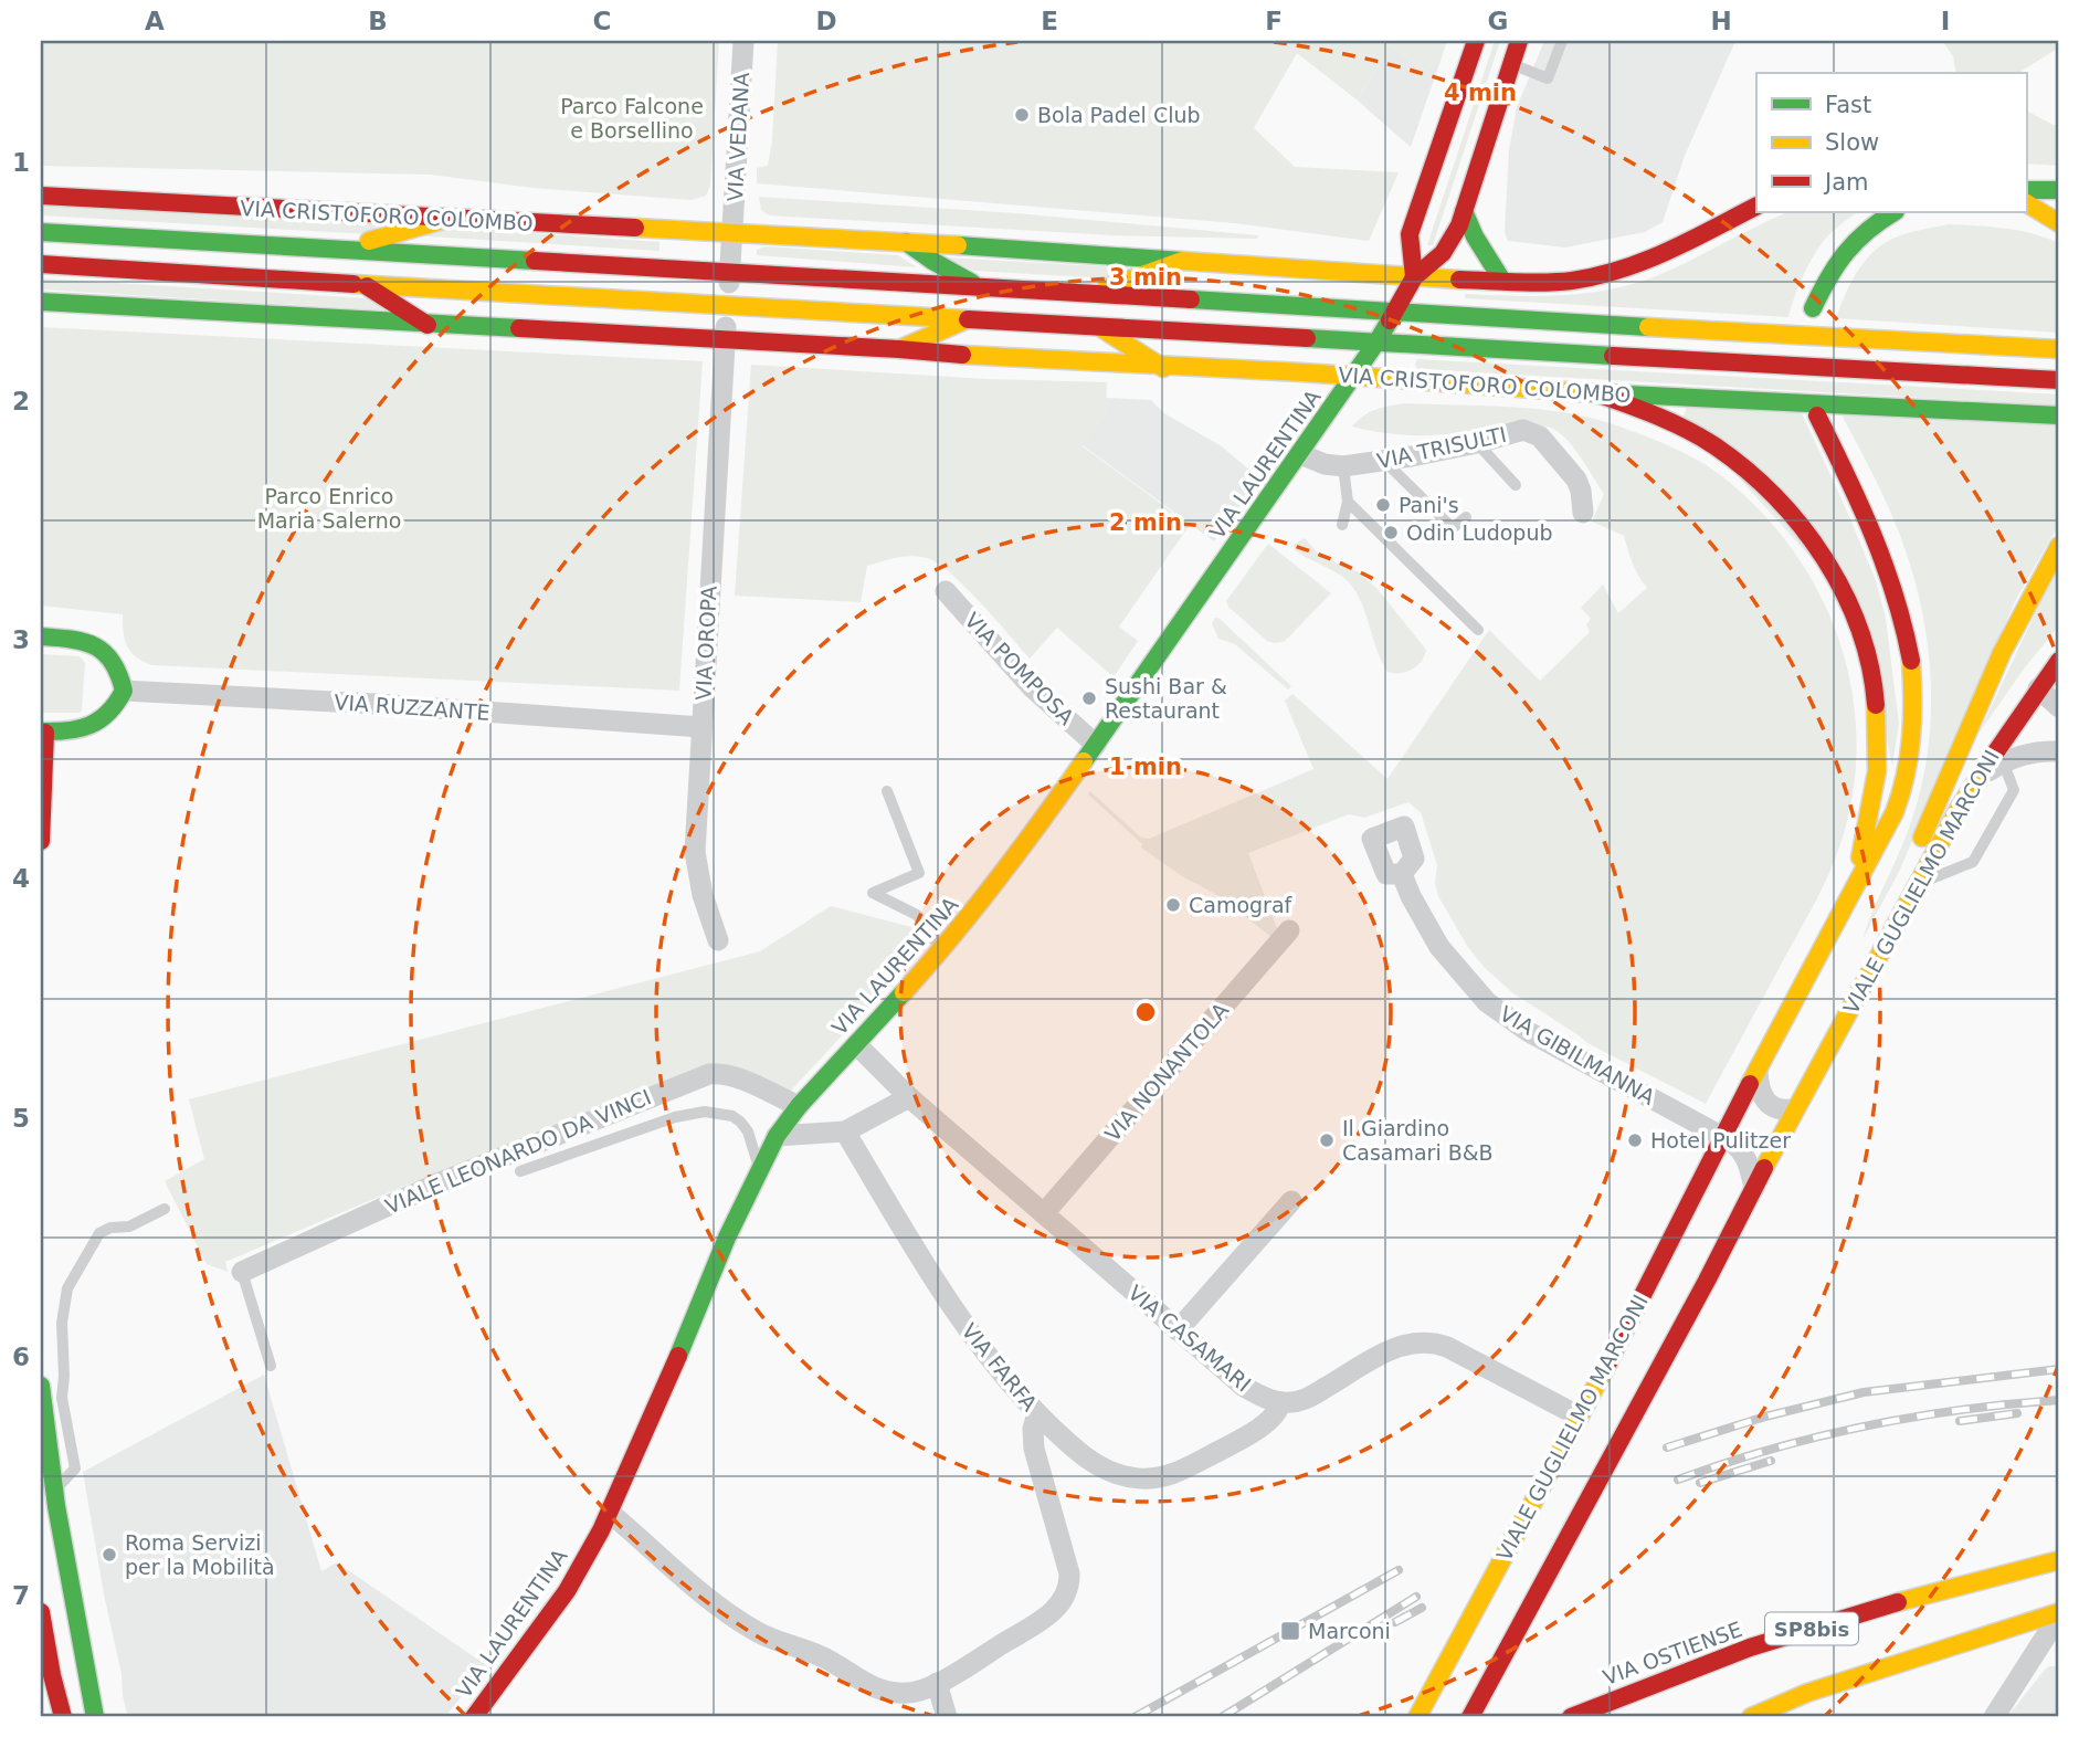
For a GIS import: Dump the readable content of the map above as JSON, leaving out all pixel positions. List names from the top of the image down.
{
  "streets": {
    "main road": [
      "VIA CRISTOFORO COLOMBO",
      "VIA LAURENTINA",
      "VIALE GUGLIELMO MARCONI",
      "SP8bis",
      "VIA OSTIENSE"
    ],
    "street": [
      "VIA VEDANA",
      "VIA TRISULTI",
      "VIA OROPA",
      "VIA POMPOSA",
      "VIA RUZZANTE",
      "VIA GIBILMANNA",
      "VIA NONANTOLA",
      "VIALE LEONARDO DA VINCI",
      "VIA CASAMARI",
      "VIA FARFA"
    ]
  },
  "crossings": [
    ["VIA VEDANA", "VIA CRISTOFORO COLOMBO"],
    ["VIA CRISTOFORO COLOMBO", "VIA LAURENTINA"],
    ["VIA CRISTOFORO COLOMBO", "VIA OROPA"],
    ["VIA TRISULTI", "VIA LAURENTINA"],
    ["VIA LAURENTINA", "VIA POMPOSA"],
    ["VIA LAURENTINA", "VIALE LEONARDO DA VINCI"],
    ["VIA LAURENTINA", "VIA CASAMARI"],
    ["VIA OROPA", "VIA RUZZANTE"],
    ["VIALE GUGLIELMO MARCONI", "VIA GIBILMANNA"],
    ["VIA NONANTOLA", "VIA CASAMARI"],
    ["VIA CASAMARI", "VIA FARFA"]
  ],
  "parks": ["Parco Falcone e Borsellino", "Parco Enrico Maria Salerno"],
  "places": {
    "other": [
      "Bola Padel Club",
      "Pani's",
      "Odin Ludopub",
      "Sushi Bar & Restaurant",
      "Camograf",
      "Il Giardino Casamari B&B",
      "Hotel Pulitzer",
      "Roma Servizi per la Mobilità"
    ],
    "transit": ["Marconi"]
  },
  "legend": ["Fast", "Slow", "Jam"],
  "grid": {
    "columns": [
      "A",
      "B",
      "C",
      "D",
      "E",
      "F",
      "G",
      "H",
      "I"
    ],
    "rows": [
      "1",
      "2",
      "3",
      "4",
      "5",
      "6",
      "7"
    ]
  },
  "rings": [
    "4 min",
    "3 min",
    "2 min",
    "1 min"
  ]
}
